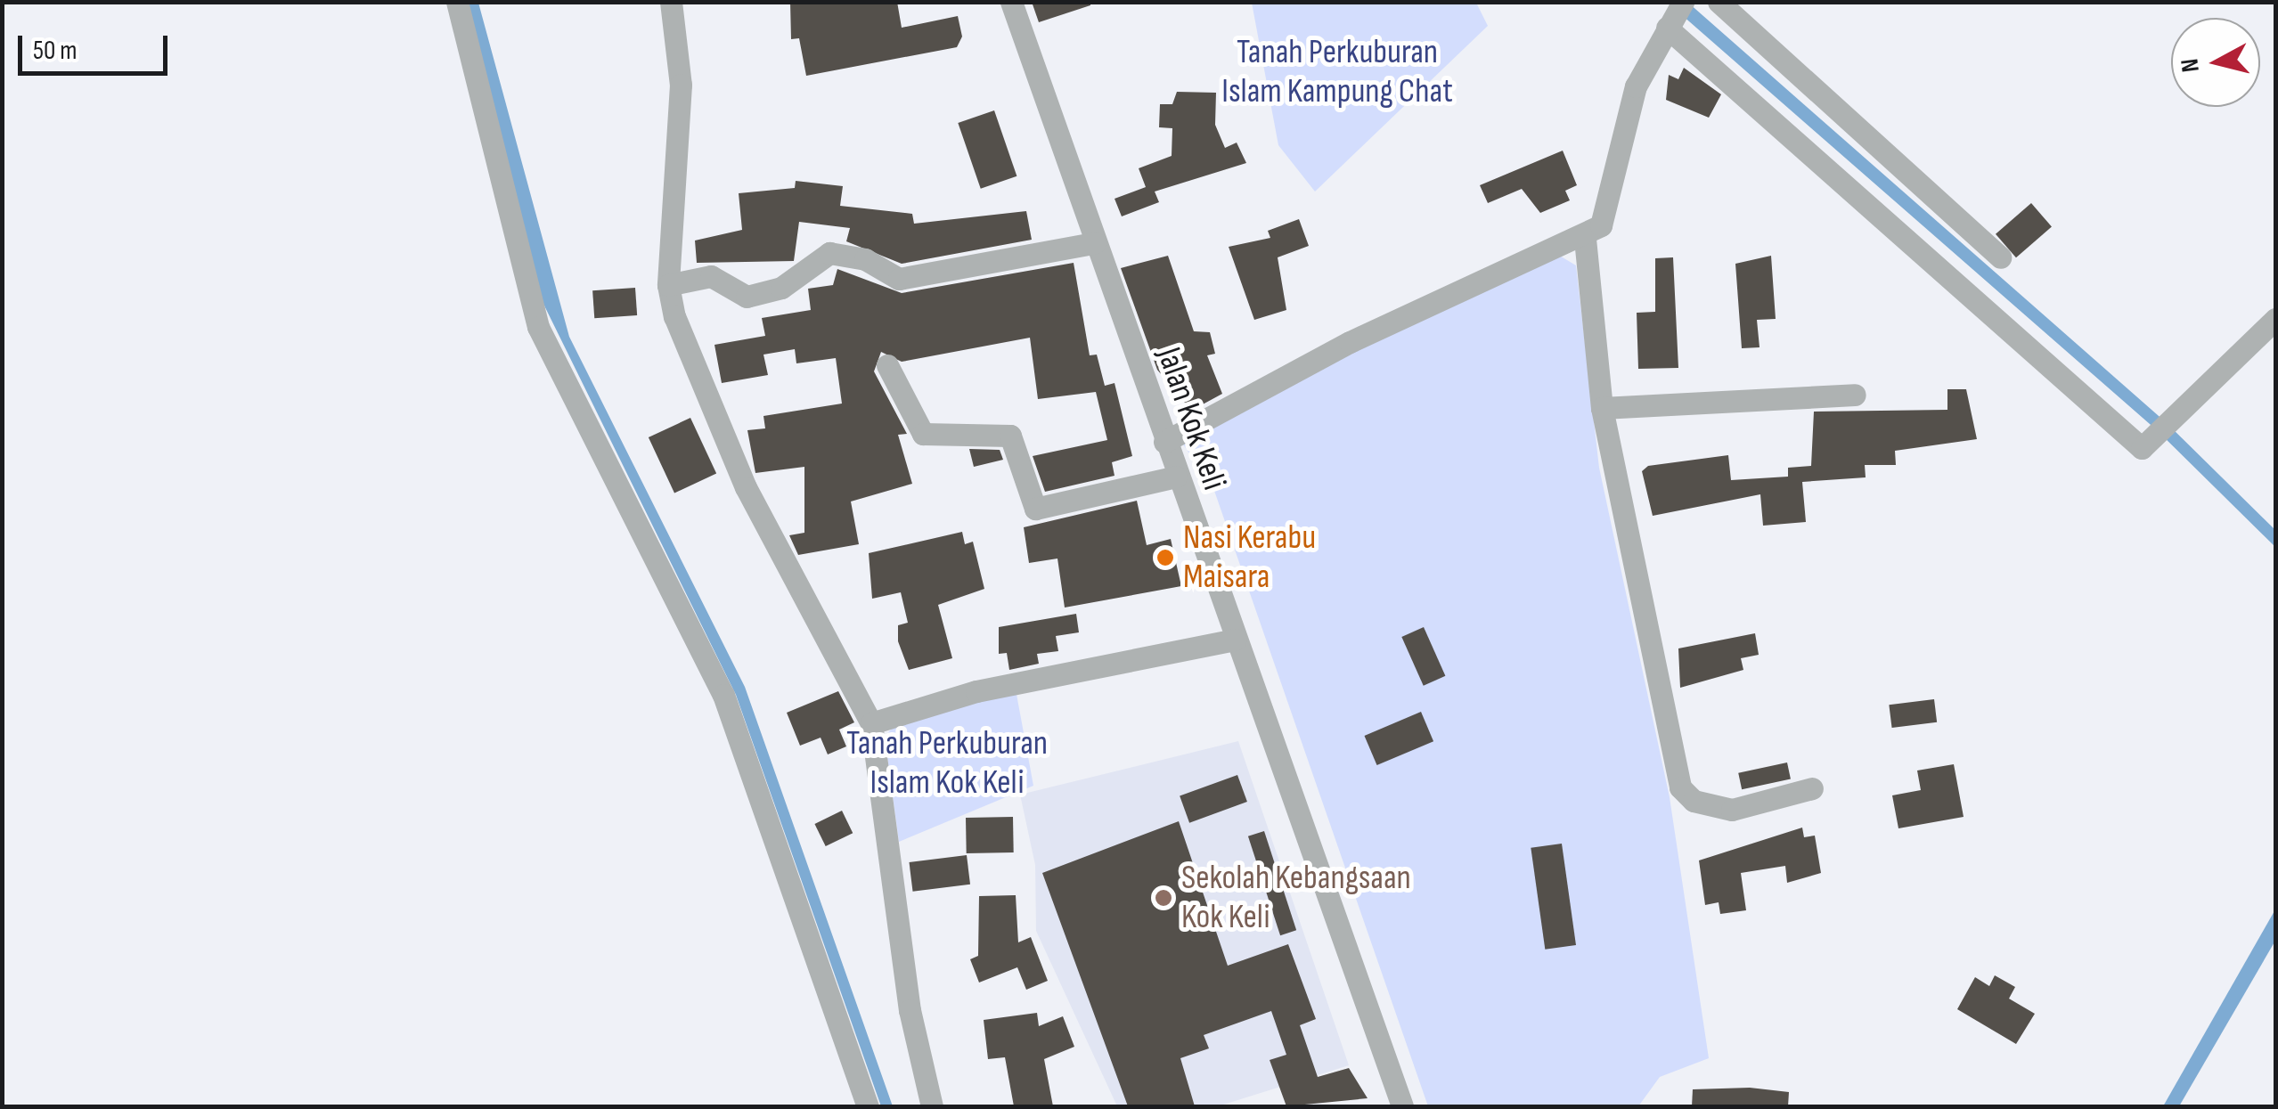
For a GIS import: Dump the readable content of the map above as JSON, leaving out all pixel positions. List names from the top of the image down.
{
  "streets": {
    "street": ["Jalan Kok Keli"]
  },
  "parks": ["Tanah Perkuburan Islam Kampung Chat", "Tanah Perkuburan Islam Kok Keli"],
  "places": ["Nasi Kerabu Maisara", "Sekolah Kebangsaan Kok Keli"],
  "scale_bar": "50 m",
  "north": "left"
}
